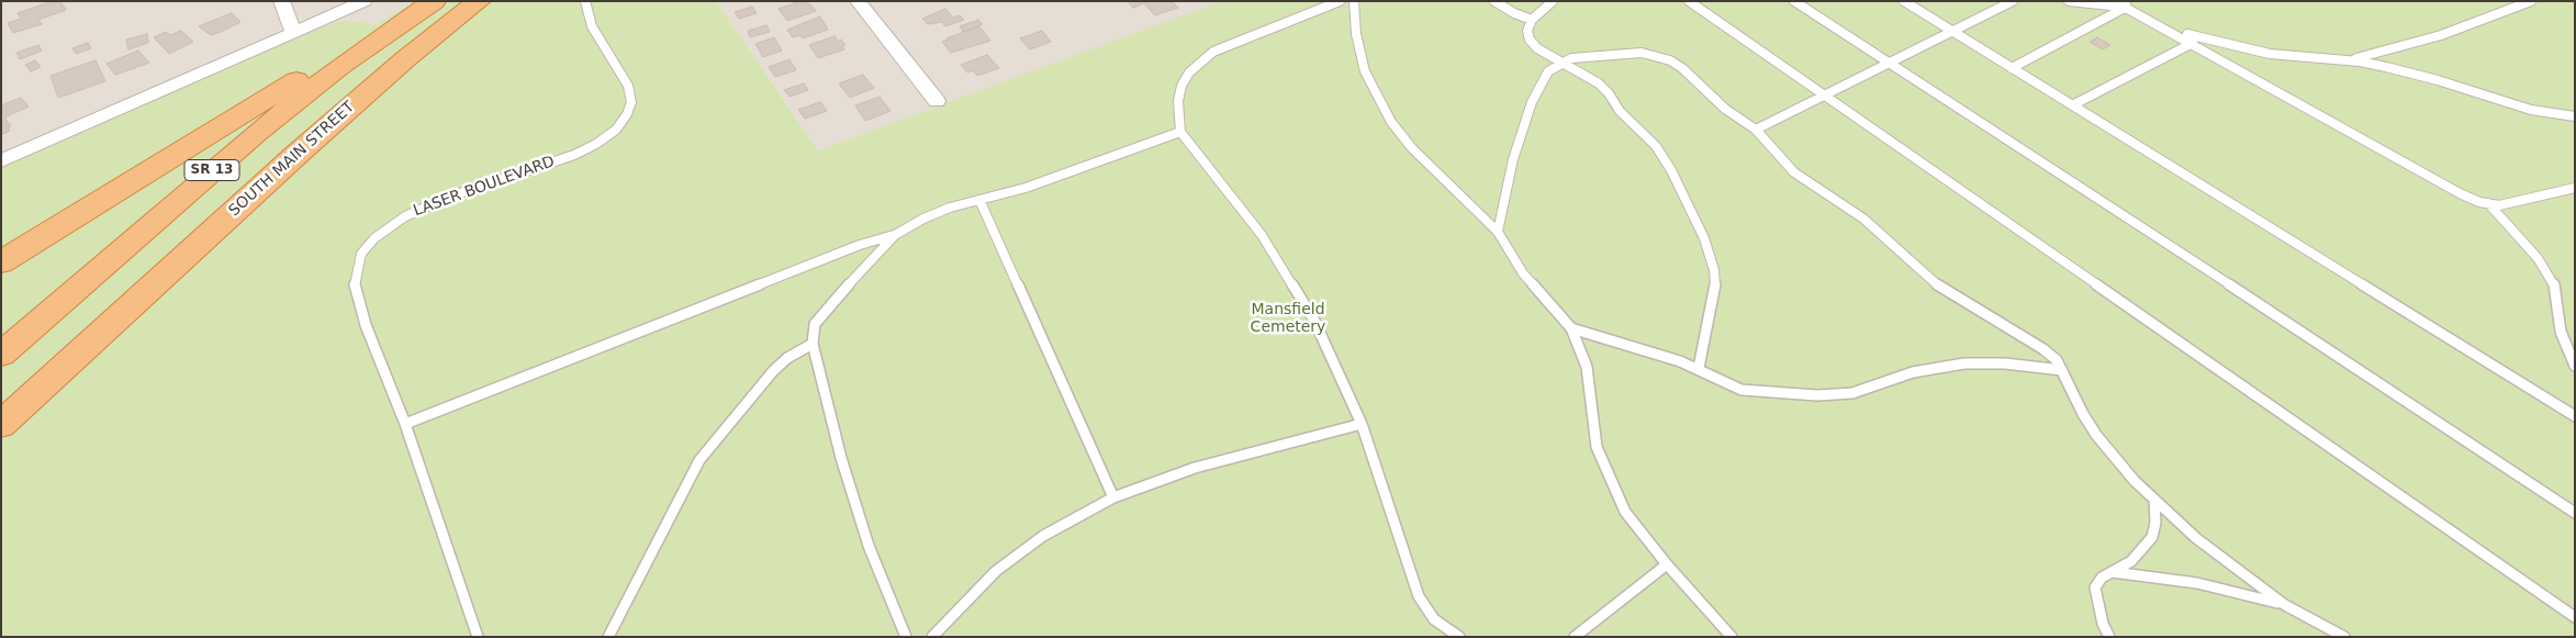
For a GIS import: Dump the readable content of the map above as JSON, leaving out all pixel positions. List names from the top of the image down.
{
  "streets": {
    "highway": ["SOUTH MAIN STREET", "SR 13"],
    "lane": ["LASER BOULEVARD"]
  },
  "parks": ["Mansfield Cemetery"]
}
